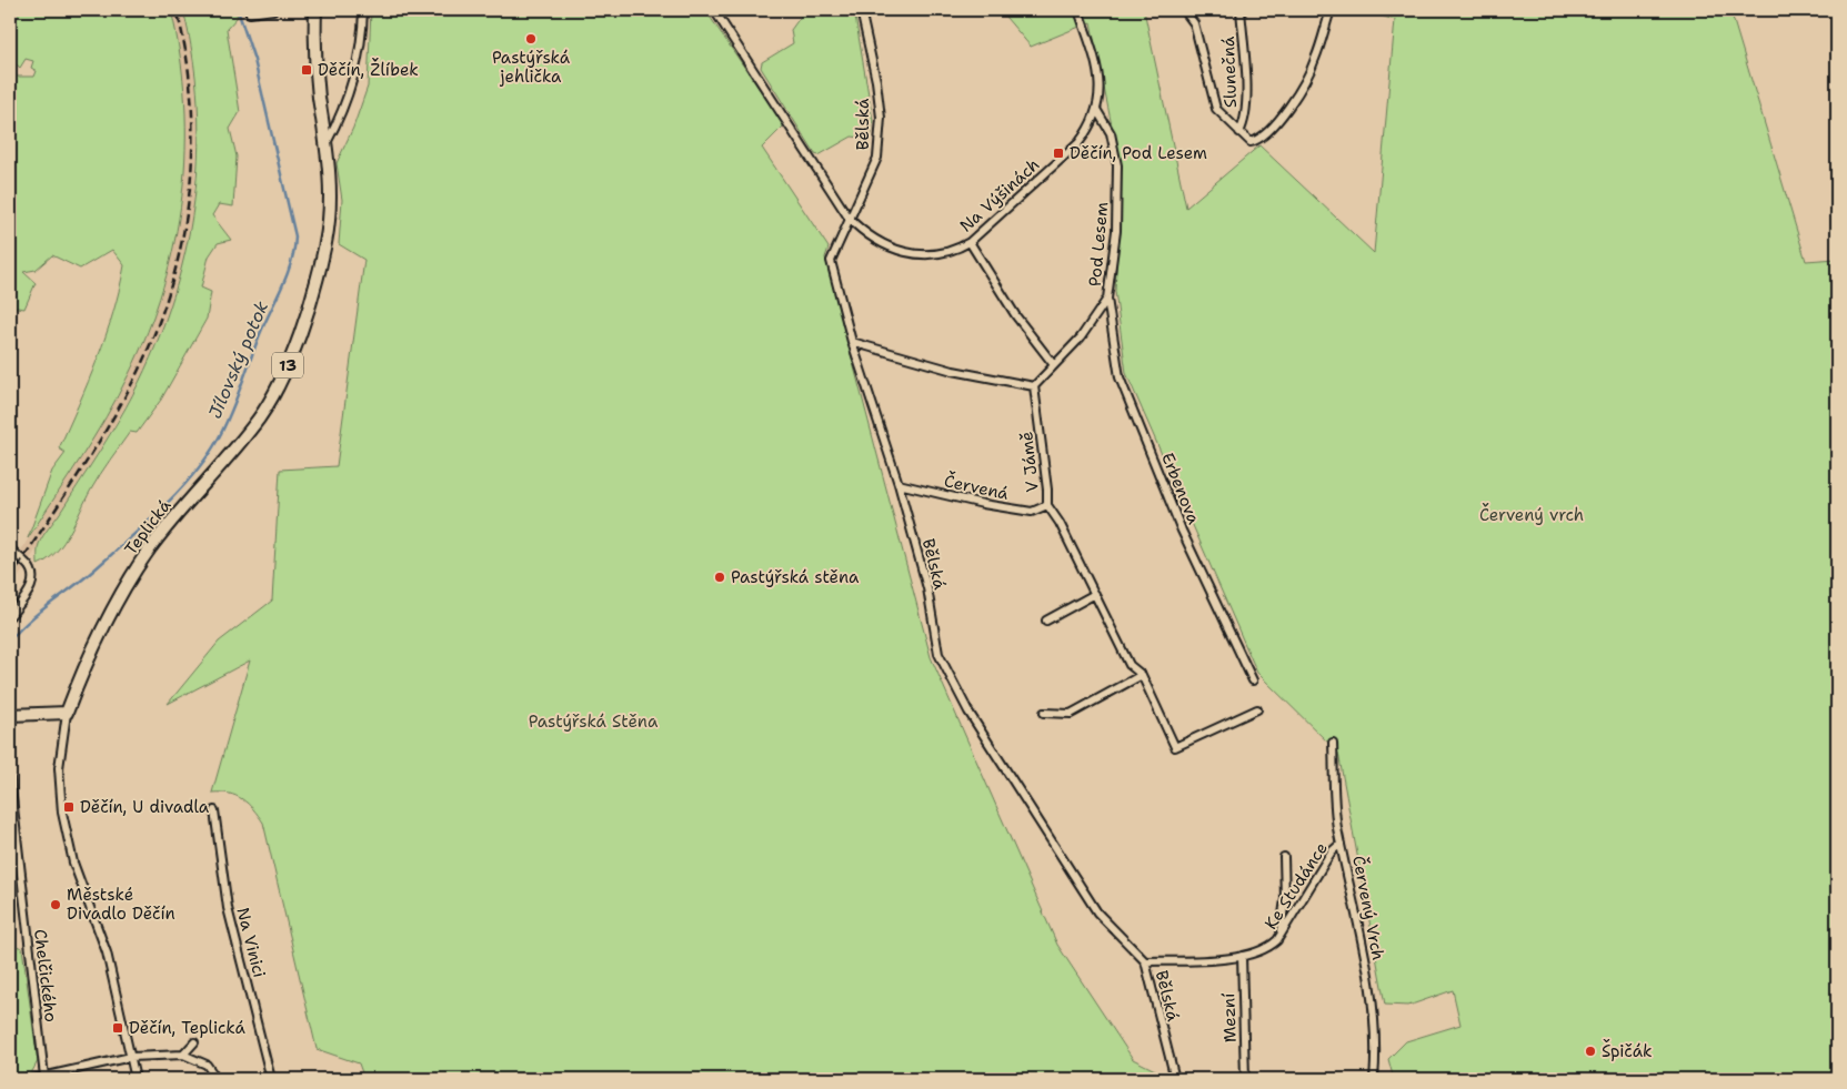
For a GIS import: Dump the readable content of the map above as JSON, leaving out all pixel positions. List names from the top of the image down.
{
  "streets": {
    "main road": ["13", "Teplická"],
    "street": [
      "Slunečná",
      "Bělská",
      "Na Výšinách",
      "Pod Lesem",
      "V Jámě",
      "Červená",
      "Erbenova",
      "Ke Studánce",
      "Červený Vrch",
      "Na Vinici",
      "Chelčického",
      "Mezní"
    ]
  },
  "crossings": [
    ["Bělská", "Na Výšinách"],
    ["Bělská", "Červená"],
    ["Bělská", "Ke Studánce"],
    ["Na Výšinách", "Pod Lesem"],
    ["Pod Lesem", "Erbenova"],
    ["V Jámě", "Červená"],
    ["Ke Studánce", "Červený Vrch"],
    ["Ke Studánce", "Mezní"]
  ],
  "water": ["Jílovský potok"],
  "parks": ["Červený vrch", "Pastýřská Stěna"],
  "places": {
    "other": [
      "Pastýřská jehlička",
      "Pastýřská stěna",
      "Městské Divadlo Děčín",
      "Špičák"
    ],
    "transit": [
      "Děčín, Žlíbek",
      "Děčín, Pod Lesem",
      "Děčín, U divadla",
      "Děčín, Teplická"
    ]
  }
}
